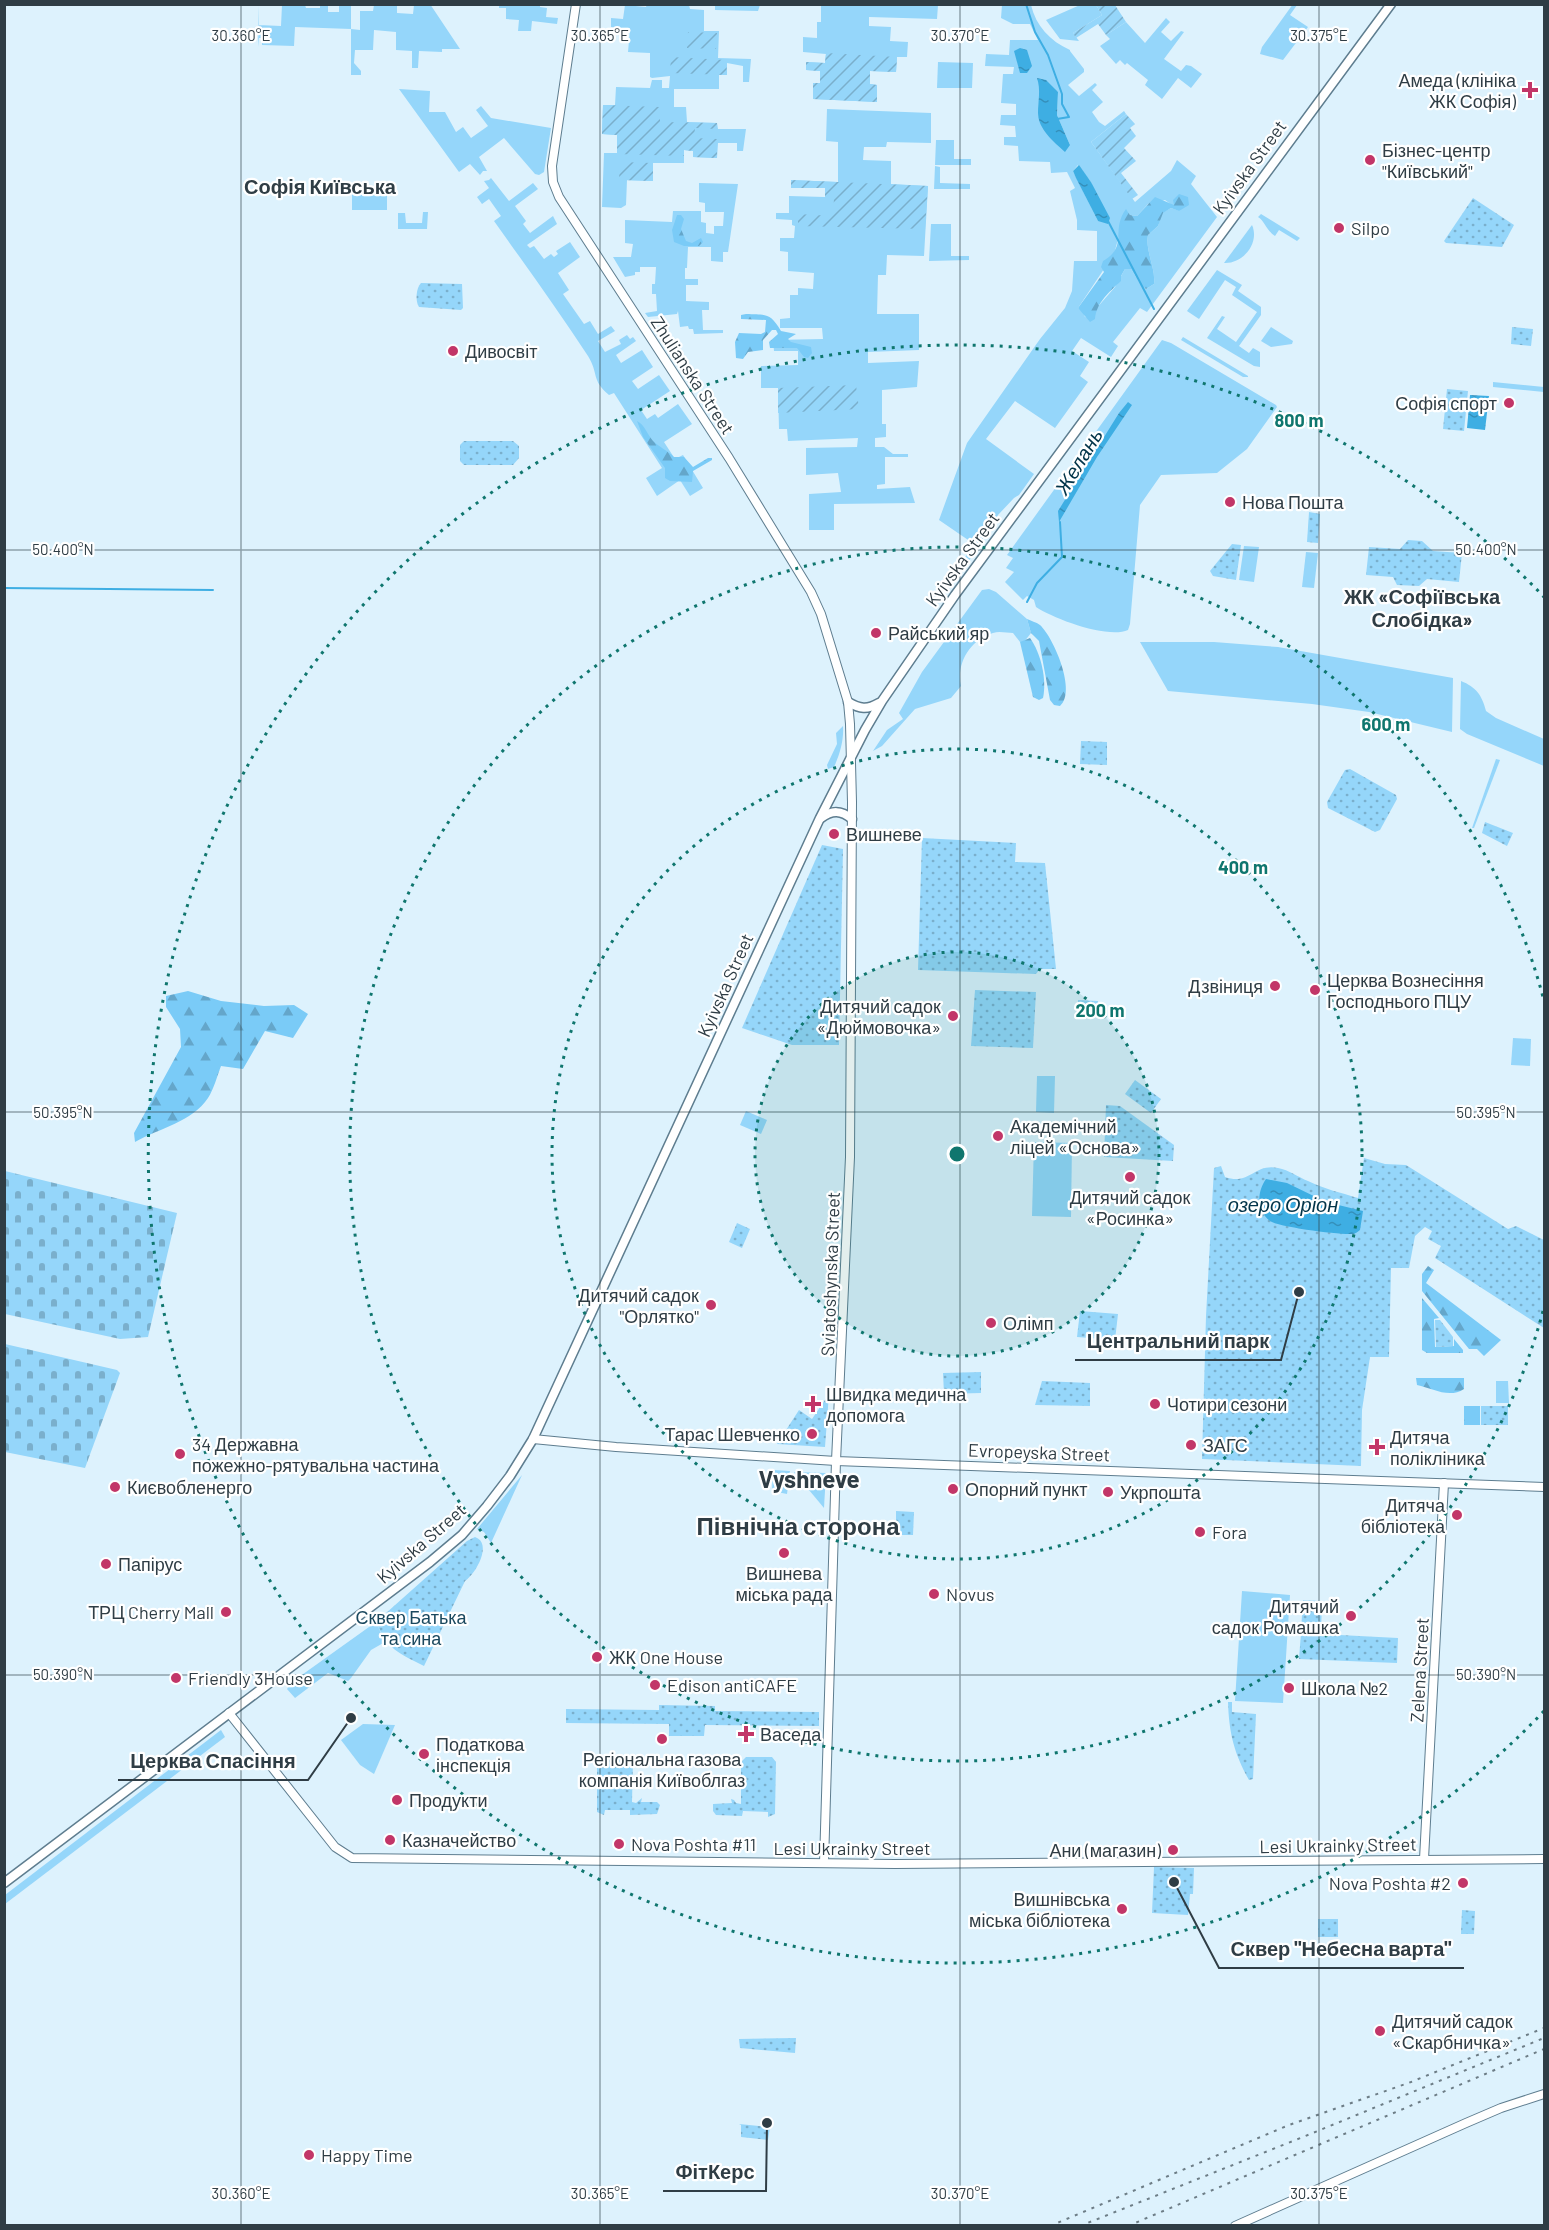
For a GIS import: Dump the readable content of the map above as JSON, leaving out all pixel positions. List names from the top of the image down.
{
  "streets": {
    "main road": ["Kyivska Street"],
    "street": [
      "Zhulianska Street",
      "Sviatoshynska Street",
      "Evropeyska Street",
      "Zelena Street",
      "Lesi Ukrainky Street"
    ]
  },
  "crossings": [
    ["Kyivska Street", "Zhulianska Street"],
    ["Kyivska Street", "Sviatoshynska Street"],
    ["Kyivska Street", "Evropeyska Street"],
    ["Kyivska Street", "Lesi Ukrainky Street"],
    ["Zhulianska Street", "Sviatoshynska Street"],
    ["Sviatoshynska Street", "Evropeyska Street"],
    ["Sviatoshynska Street", "Lesi Ukrainky Street"],
    ["Evropeyska Street", "Zelena Street"],
    ["Zelena Street", "Lesi Ukrainky Street"]
  ],
  "districts": [
    "Софія Київська",
    "ЖК «Софіївська Слобідка»",
    "Vyshneve",
    "Північна сторона"
  ],
  "water": ["Желань", "озеро Оріон"],
  "parks": ["Сквер Батька та сина"],
  "places": {
    "health": [
      "Амеда (клініка ЖК Софія)",
      "Швидка медична допомога",
      "Дитяча полікліника",
      "Васеда"
    ],
    "other": [
      "Бізнес-центр \"Київський\"",
      "Silpo",
      "Дивосвіт",
      "Софія спорт",
      "Нова Пошта",
      "Райський яр",
      "Вишневе",
      "Дзвіниця",
      "Церква Вознесіння Господнього ПЦУ",
      "Дитячий садок «Дюймовочка»",
      "Академічний ліцей «Основа»",
      "Дитячий садок «Росинка»",
      "Центральний парк",
      "Дитячий садок \"Орлятко\"",
      "Олімп",
      "Чотири сезони",
      "Тарас Шевченко",
      "ЗАГС",
      "34 Державна пожежно-рятувальна частина",
      "Києвобленерго",
      "Опорний пункт",
      "Укрпошта",
      "Дитяча бібліотека",
      "Fora",
      "Вишнева міська рада",
      "Папірус",
      "Novus",
      "ТРЦ Cherry Mall",
      "Дитячий садок Ромашка",
      "ЖК One House",
      "Friendly 3House",
      "Edison antiCAFE",
      "Школа №2",
      "Церква Спасіння",
      "Регіональна газова компанія Київоблгаз",
      "Податкова інспекція",
      "Продукти",
      "Казначейство",
      "Nova Poshta #11",
      "Ани (магазин)",
      "Сквер \"Небесна варта\"",
      "Nova Poshta #2",
      "Вишнівська міська бібліотека",
      "Дитячий садок «Скарбничка»",
      "ФітКерс",
      "Happy Time"
    ]
  },
  "coordinates": [
    "30.360°E",
    "30.365°E",
    "30.370°E",
    "30.375°E",
    "50.400°N",
    "50.395°N",
    "50.390°N"
  ],
  "rings": [
    "800 m",
    "600 m",
    "400 m",
    "200 m"
  ]
}
